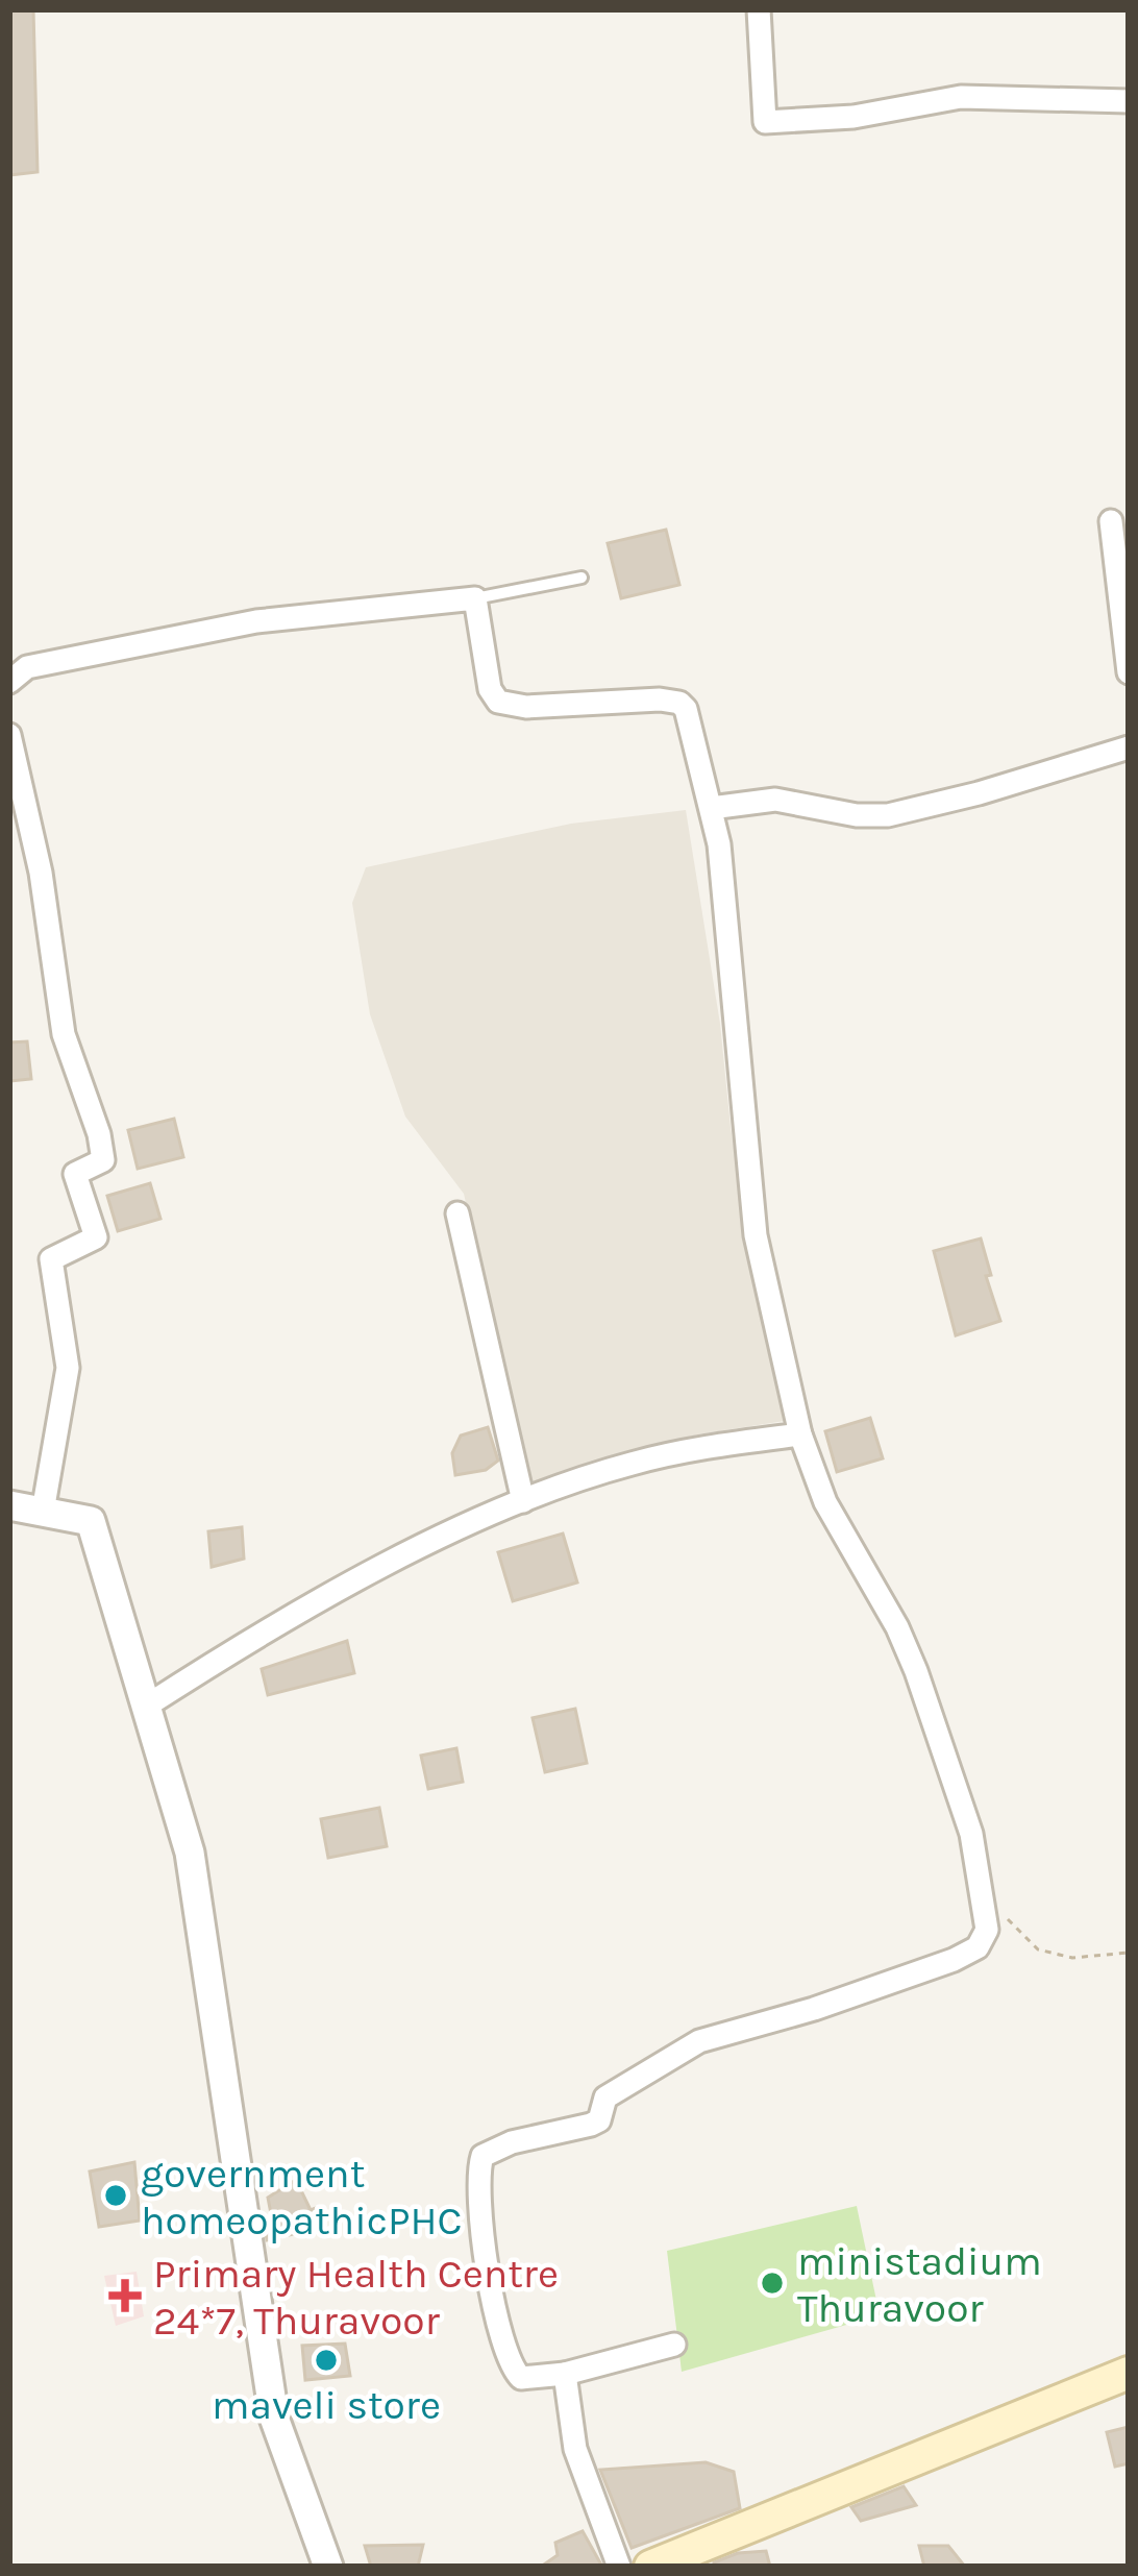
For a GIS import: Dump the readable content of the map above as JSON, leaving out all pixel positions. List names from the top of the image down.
{
  "places": {
    "other": ["government homeopathicPHC", "ministadium Thuravoor", "maveli store"],
    "health": ["Primary Health Centre 24*7, Thuravoor"]
  }
}
